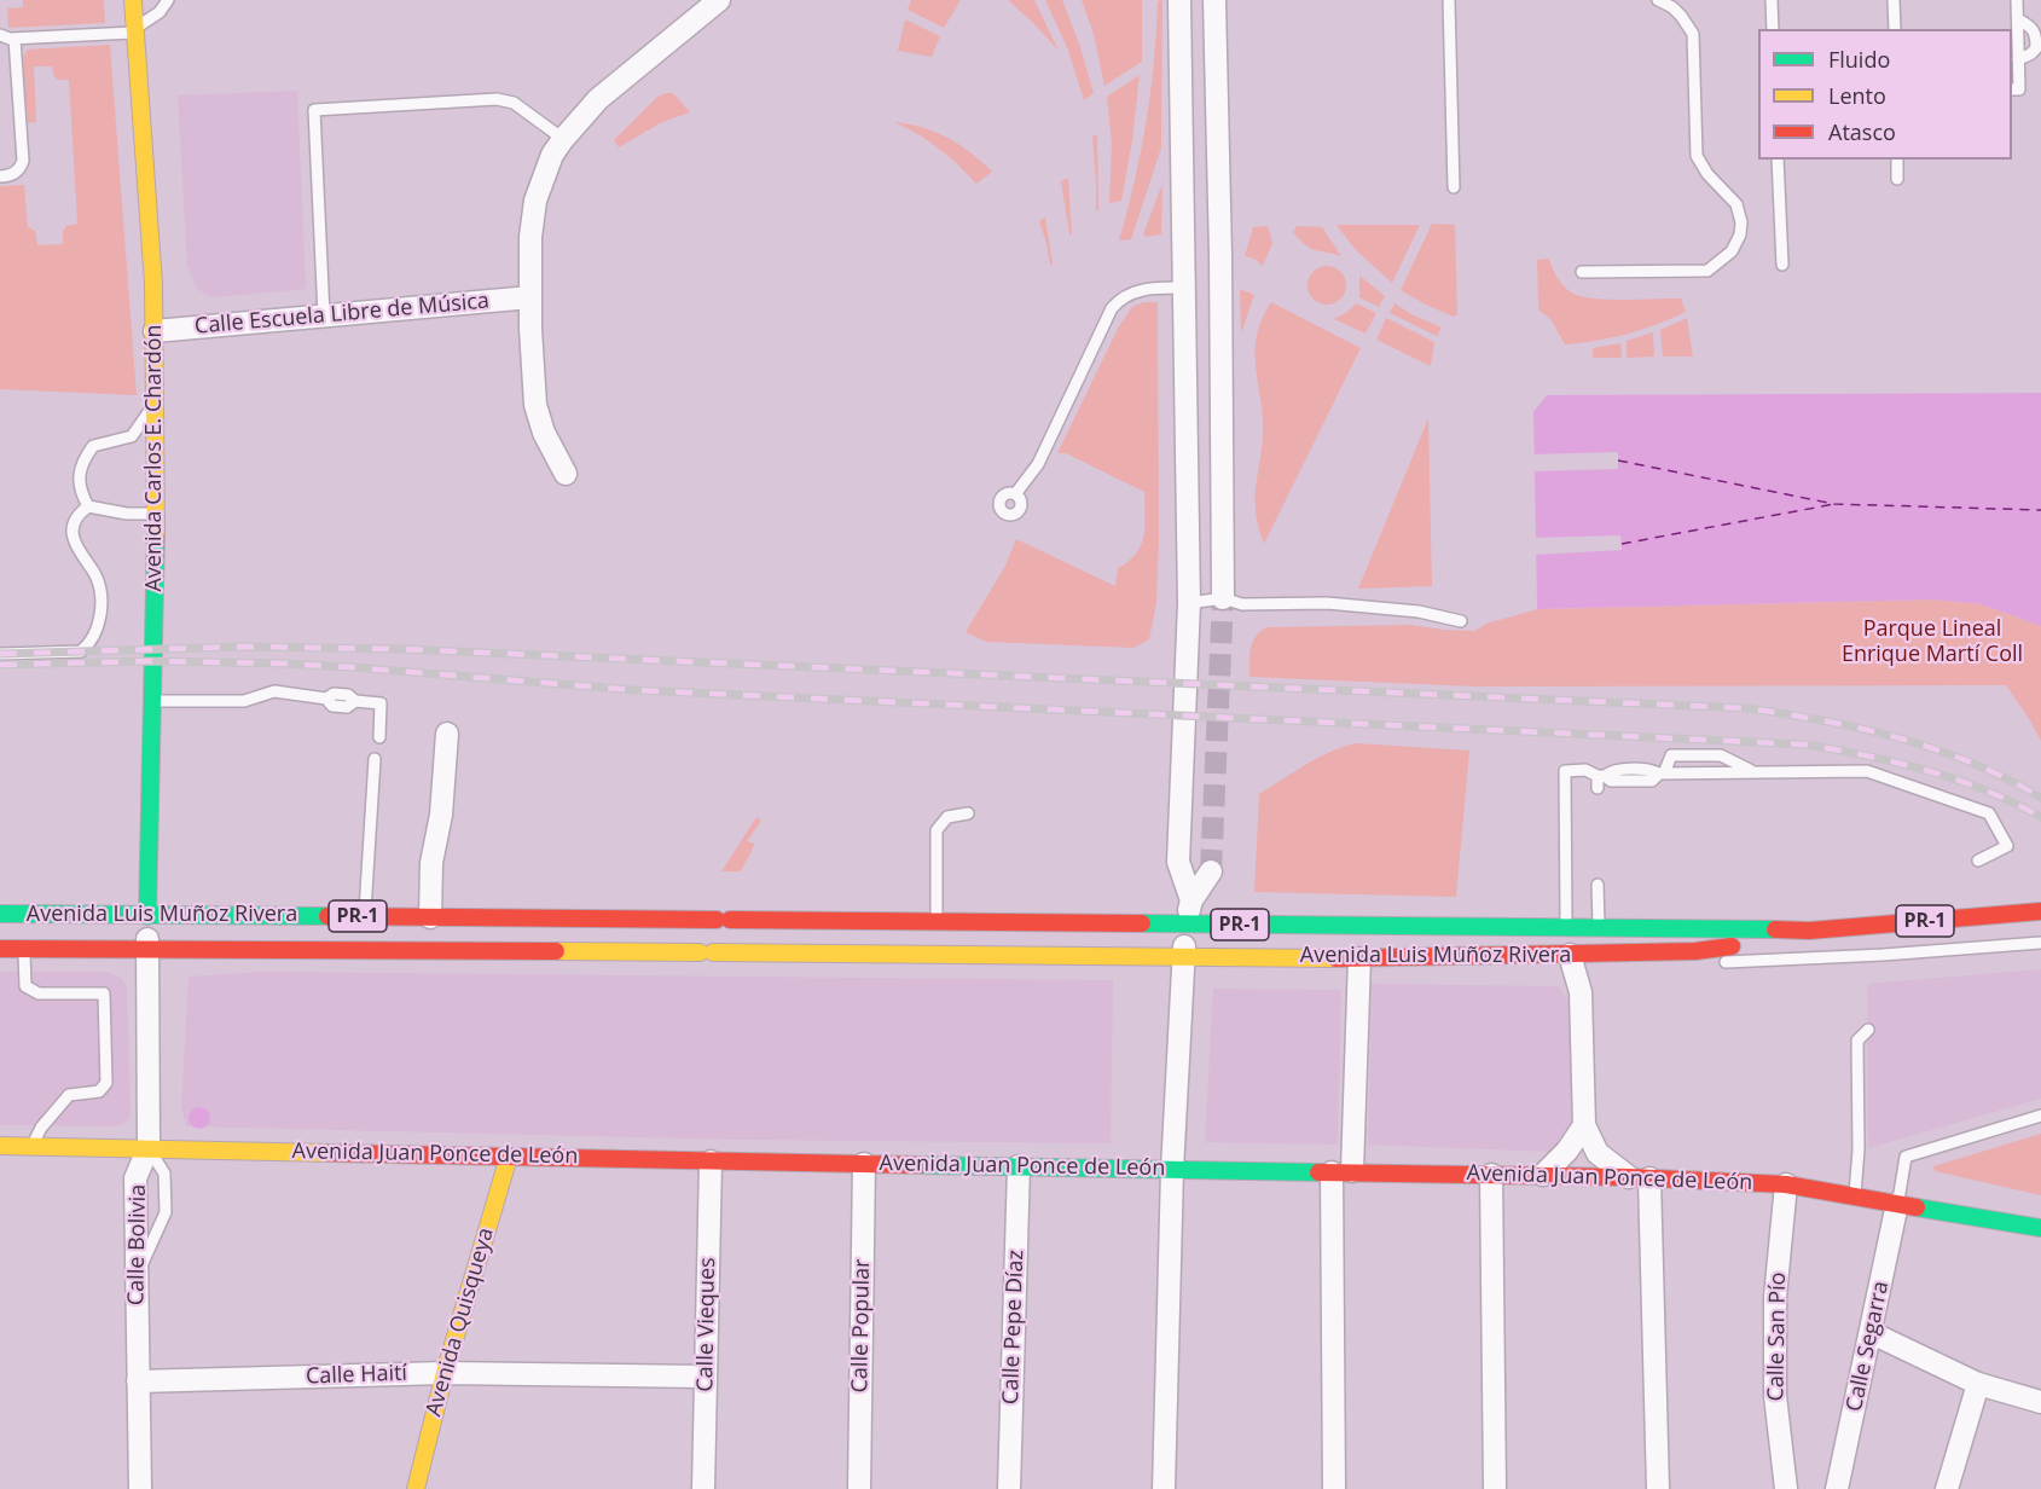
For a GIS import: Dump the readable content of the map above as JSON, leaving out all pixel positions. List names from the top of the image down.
{
  "streets": {
    "main road": [
      "Avenida Carlos E. Chardón",
      "Avenida Luis Muñoz Rivera",
      "PR-1",
      "Avenida Juan Ponce de León",
      "Avenida Quisqueya"
    ],
    "street": [
      "Calle Escuela Libre de Música",
      "Calle Bolivia",
      "Calle Vieques",
      "Calle Popular",
      "Calle Pepe Díaz",
      "Calle San Pío",
      "Calle Segarra",
      "Calle Haití"
    ]
  },
  "crossings": [
    ["Calle Escuela Libre de Música", "Avenida Carlos E. Chardón"],
    ["Avenida Carlos E. Chardón", "Avenida Luis Muñoz Rivera"],
    ["Avenida Carlos E. Chardón", "Calle Bolivia"],
    ["Avenida Luis Muñoz Rivera", "Calle Bolivia"],
    ["Avenida Juan Ponce de León", "Calle Bolivia"],
    ["Avenida Juan Ponce de León", "Avenida Quisqueya"],
    ["Avenida Juan Ponce de León", "Calle Vieques"],
    ["Avenida Juan Ponce de León", "Calle Popular"],
    ["Avenida Juan Ponce de León", "Calle Pepe Díaz"],
    ["Avenida Juan Ponce de León", "Calle San Pío"],
    ["Avenida Juan Ponce de León", "Calle Segarra"],
    ["Calle Bolivia", "Calle Haití"],
    ["Avenida Quisqueya", "Calle Haití"],
    ["Calle Vieques", "Calle Haití"]
  ],
  "parks": ["Parque Lineal Enrique Martí Coll"],
  "legend": ["Fluido", "Lento", "Atasco"]
}
